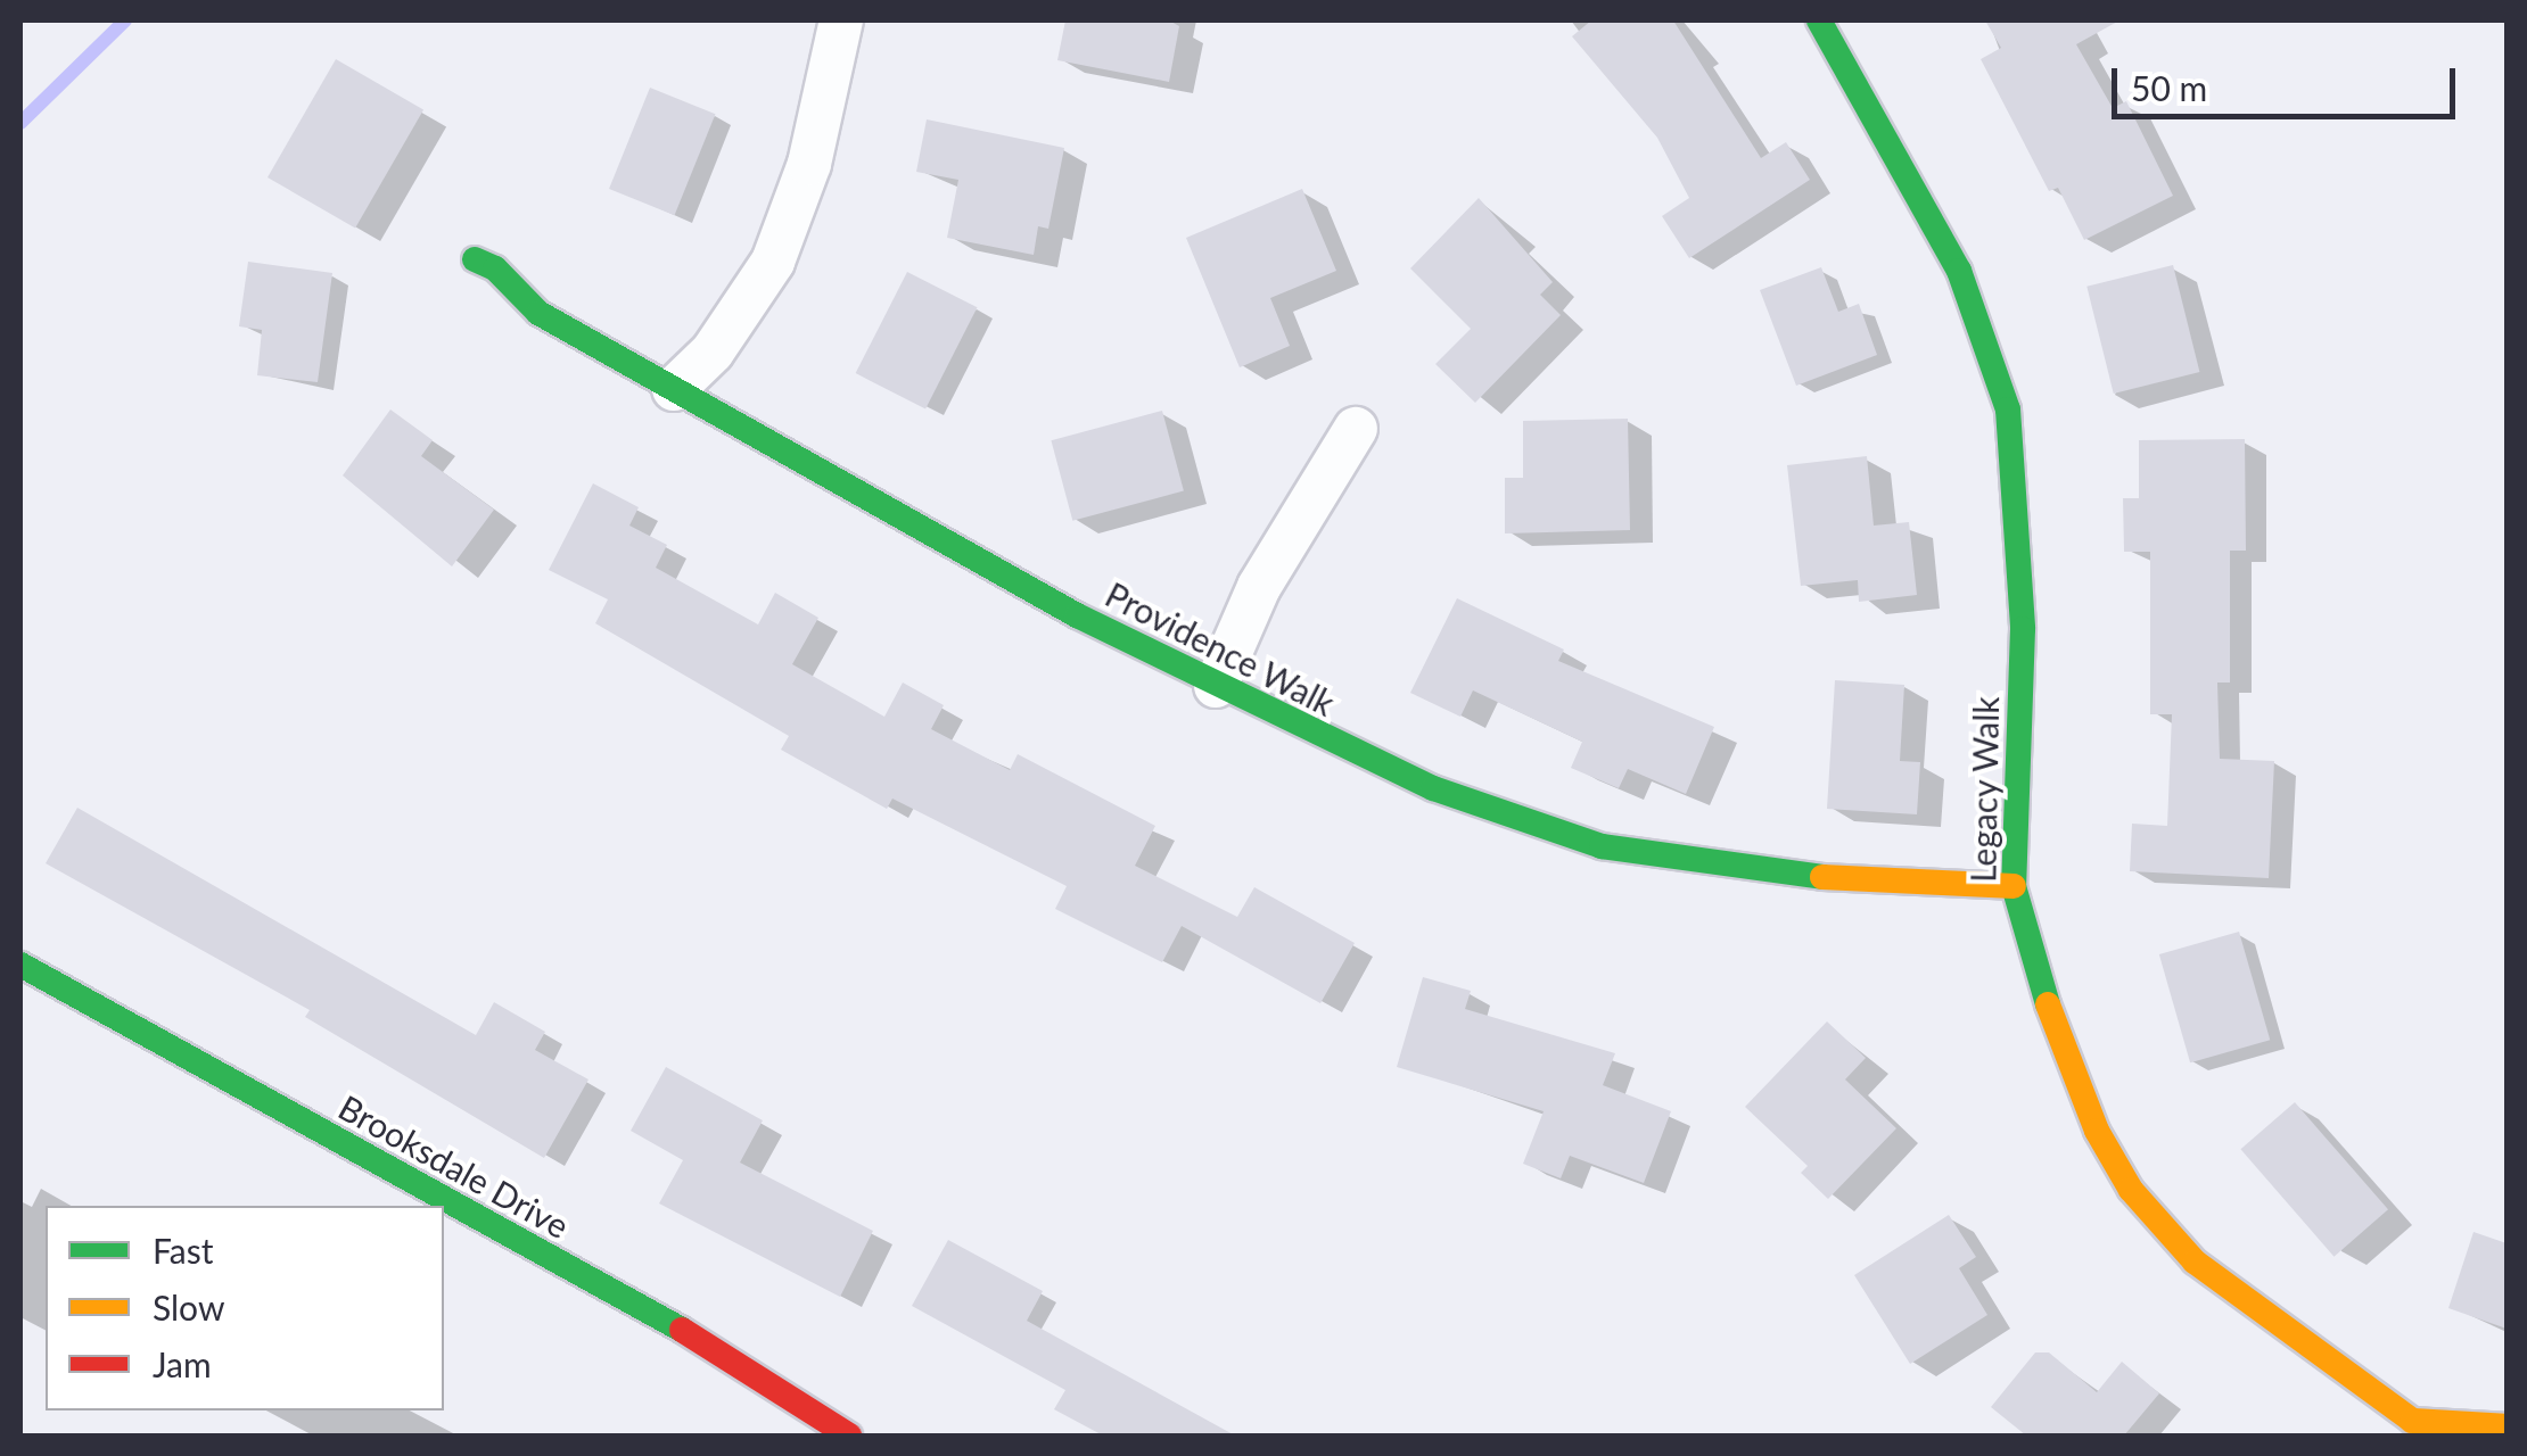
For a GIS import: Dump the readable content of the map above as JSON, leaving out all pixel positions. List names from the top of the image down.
{
  "streets": {
    "street": ["Providence Walk", "Legacy Walk", "Brooksdale Drive"]
  },
  "crossings": [
    ["Providence Walk", "Legacy Walk"]
  ],
  "legend": ["Fast", "Slow", "Jam"],
  "scale_bar": "50 m"
}
